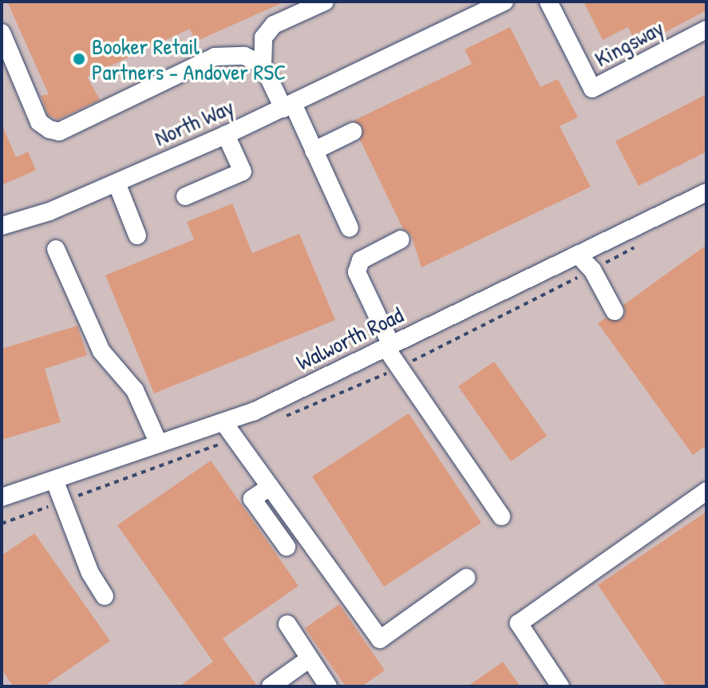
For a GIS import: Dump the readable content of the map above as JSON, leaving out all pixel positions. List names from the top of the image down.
{
  "streets": {
    "street": ["Kingsway", "North Way", "Walworth Road"]
  },
  "places": ["Booker Retail Partners - Andover RSC"]
}
